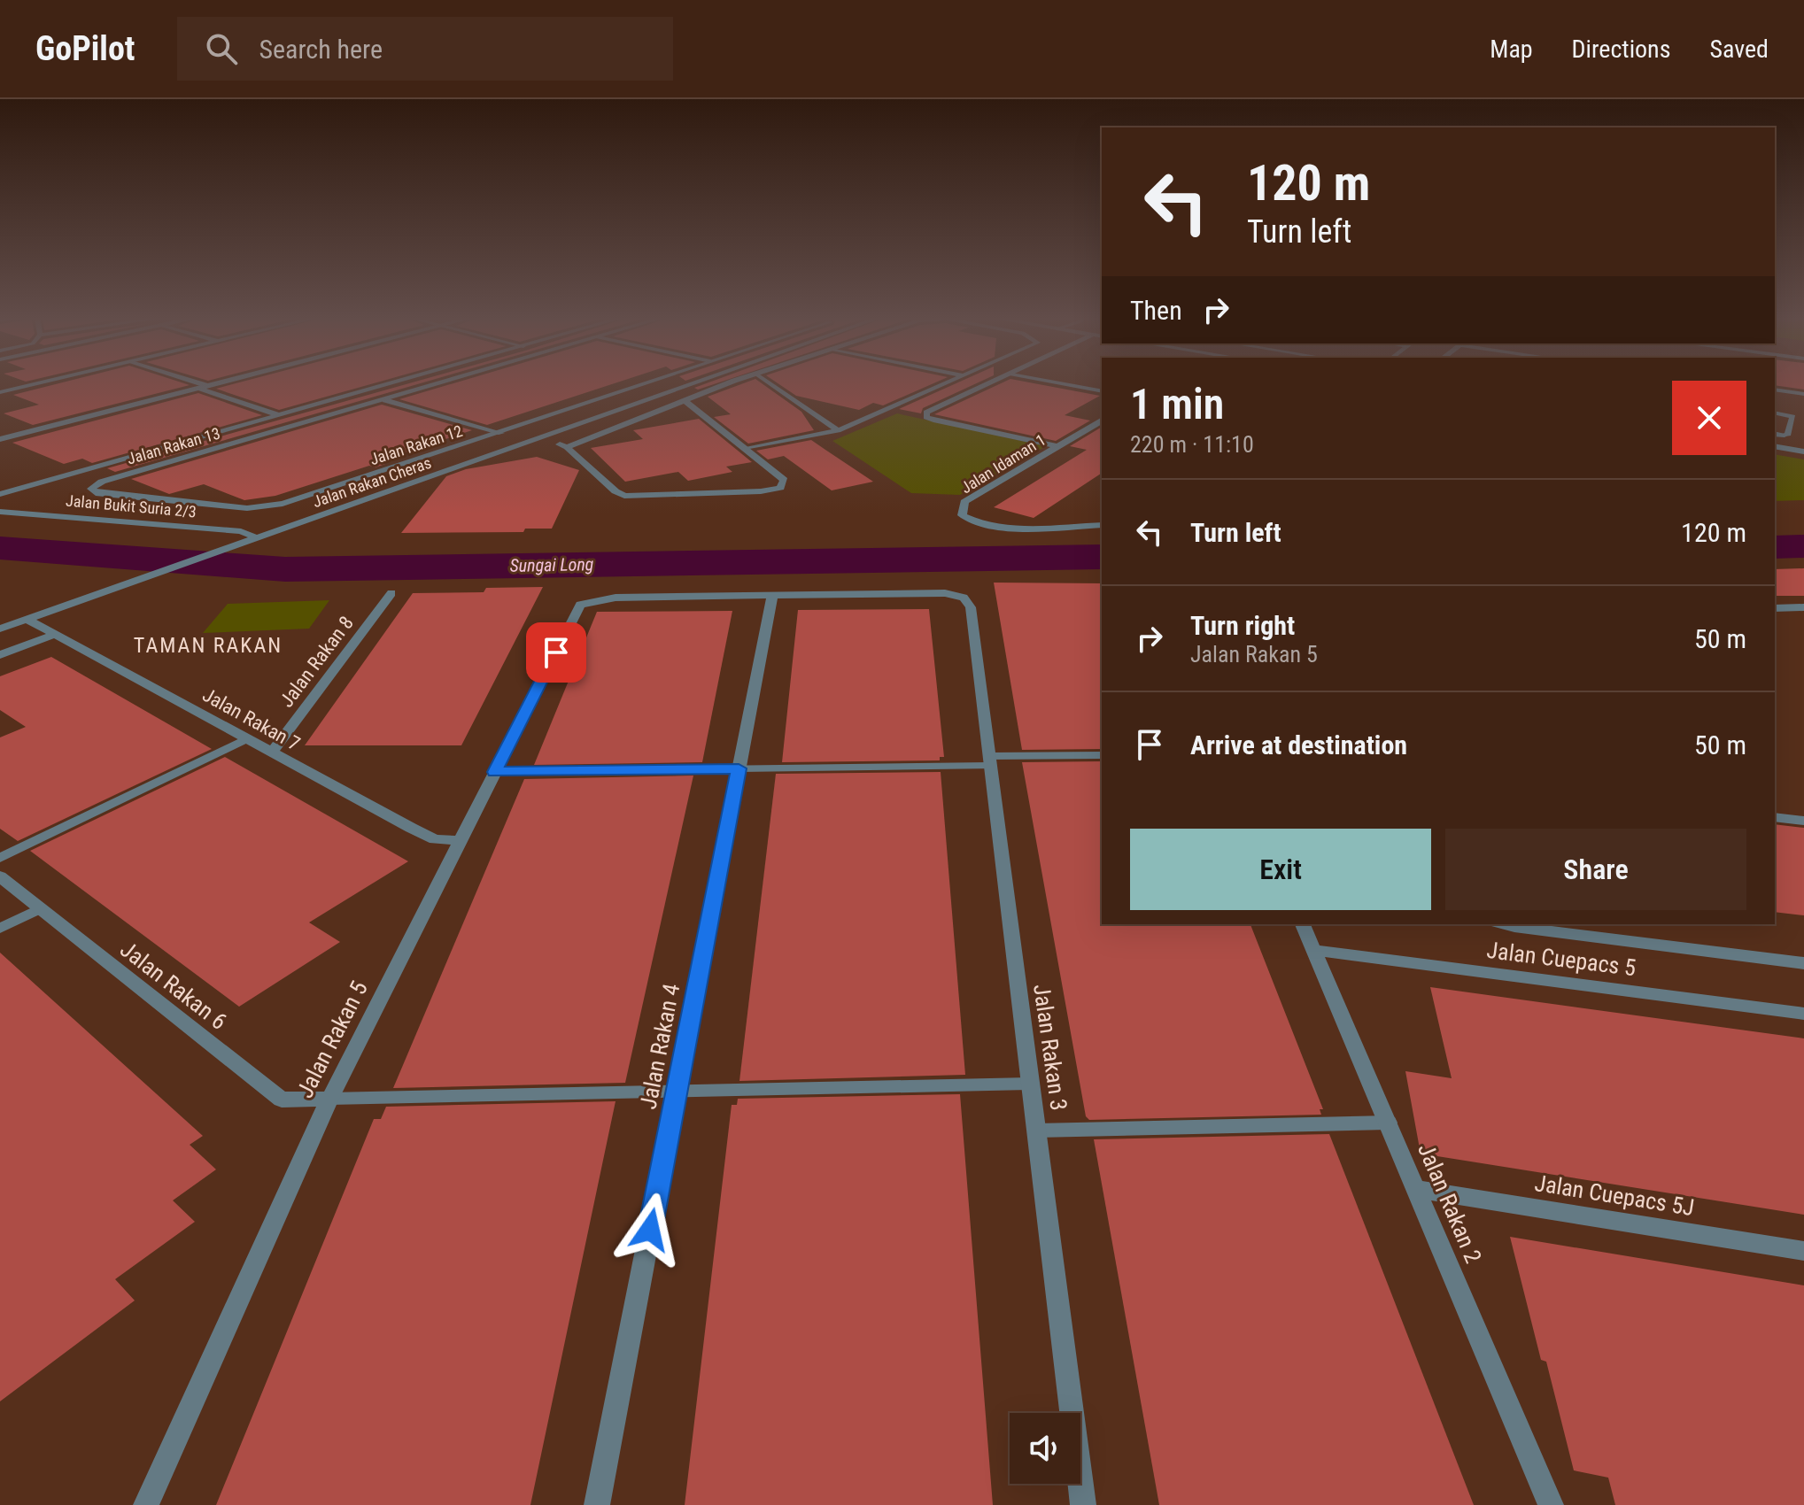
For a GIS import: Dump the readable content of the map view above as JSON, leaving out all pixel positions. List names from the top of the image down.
{
  "streets": {
    "street": [
      "Jalan Rakan 12",
      "Jalan Rakan 13",
      "Jalan Idaman 1",
      "Jalan Rakan Cheras",
      "Jalan Bukit Suria 2/3",
      "Jalan Rakan 8",
      "Jalan Rakan 7",
      "Jalan Cuepacs 5",
      "Jalan Rakan 6",
      "Jalan Rakan 5",
      "Jalan Rakan 4",
      "Jalan Rakan 3",
      "Jalan Cuepacs 5J",
      "Jalan Rakan 2"
    ]
  },
  "crossings": [
    ["Jalan Rakan 12", "Jalan Rakan 13"],
    ["Jalan Rakan Cheras", "Jalan Bukit Suria 2/3"],
    ["Jalan Rakan Cheras", "Jalan Rakan 7"],
    ["Jalan Rakan 8", "Jalan Rakan 7"],
    ["Jalan Rakan 7", "Jalan Rakan 5"],
    ["Jalan Cuepacs 5", "Jalan Rakan 2"],
    ["Jalan Rakan 6", "Jalan Rakan 5"],
    ["Jalan Rakan 5", "Jalan Rakan 4"],
    ["Jalan Rakan 5", "Jalan Rakan 3"],
    ["Jalan Rakan 4", "Jalan Rakan 3"],
    ["Jalan Cuepacs 5J", "Jalan Rakan 2"]
  ],
  "districts": ["TAMAN RAKAN"],
  "water": ["Sungai Long"],
  "page": {
    "header": "GoPilot",
    "search": "Search here",
    "nav": ["Map", "Directions", "Saved"],
    "turn": ["120 m", "Turn left"],
    "then": "Then",
    "heading": ["1 min", "220 m · 11:10"],
    "list": [
      {
        "name": "Turn left",
        "value": "120 m"
      },
      {
        "name": "Turn right",
        "note": "Jalan Rakan 5",
        "value": "50 m"
      },
      {
        "name": "Arrive at destination",
        "value": "50 m"
      }
    ],
    "buttons": ["Exit", "Share"]
  }
}
